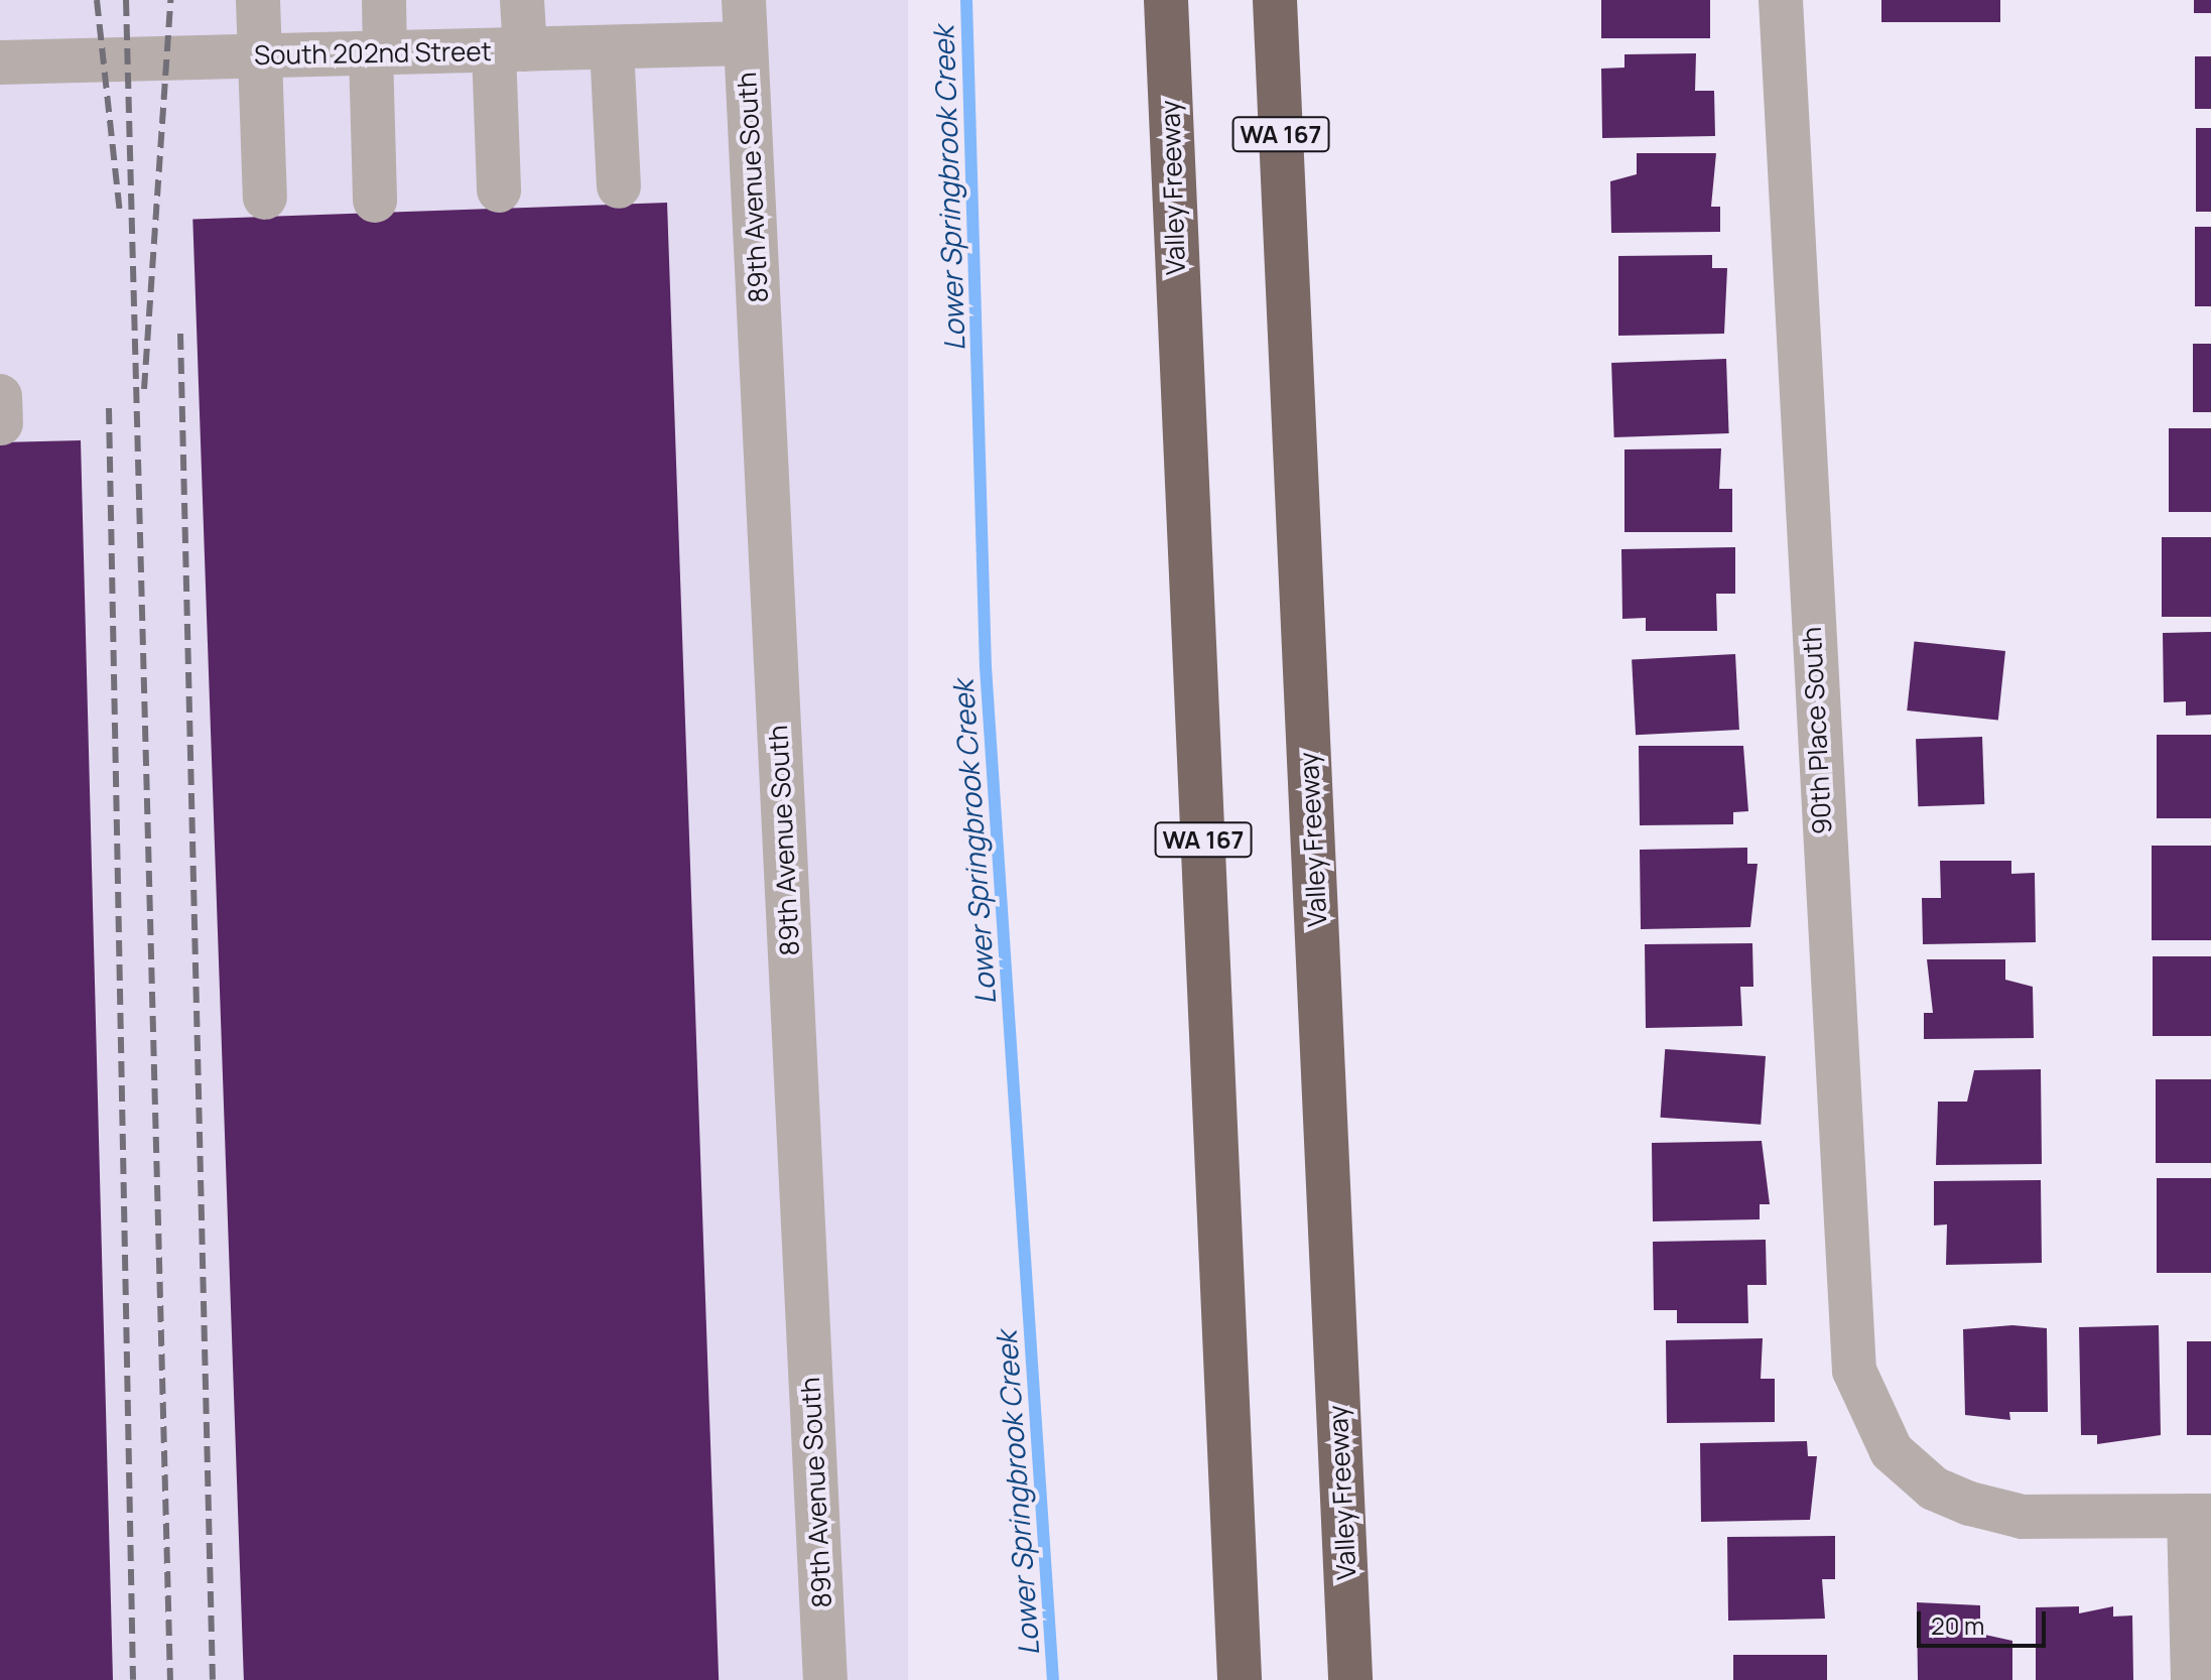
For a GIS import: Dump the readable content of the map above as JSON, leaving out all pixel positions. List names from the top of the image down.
{
  "streets": {
    "highway": ["WA 167", "Valley Freeway"],
    "street": ["South 202nd Street", "89th Avenue South", "90th Place South"]
  },
  "crossings": [
    ["South 202nd Street", "89th Avenue South"]
  ],
  "water": ["Lower Springbrook Creek"],
  "scale_bar": "20 m"
}
